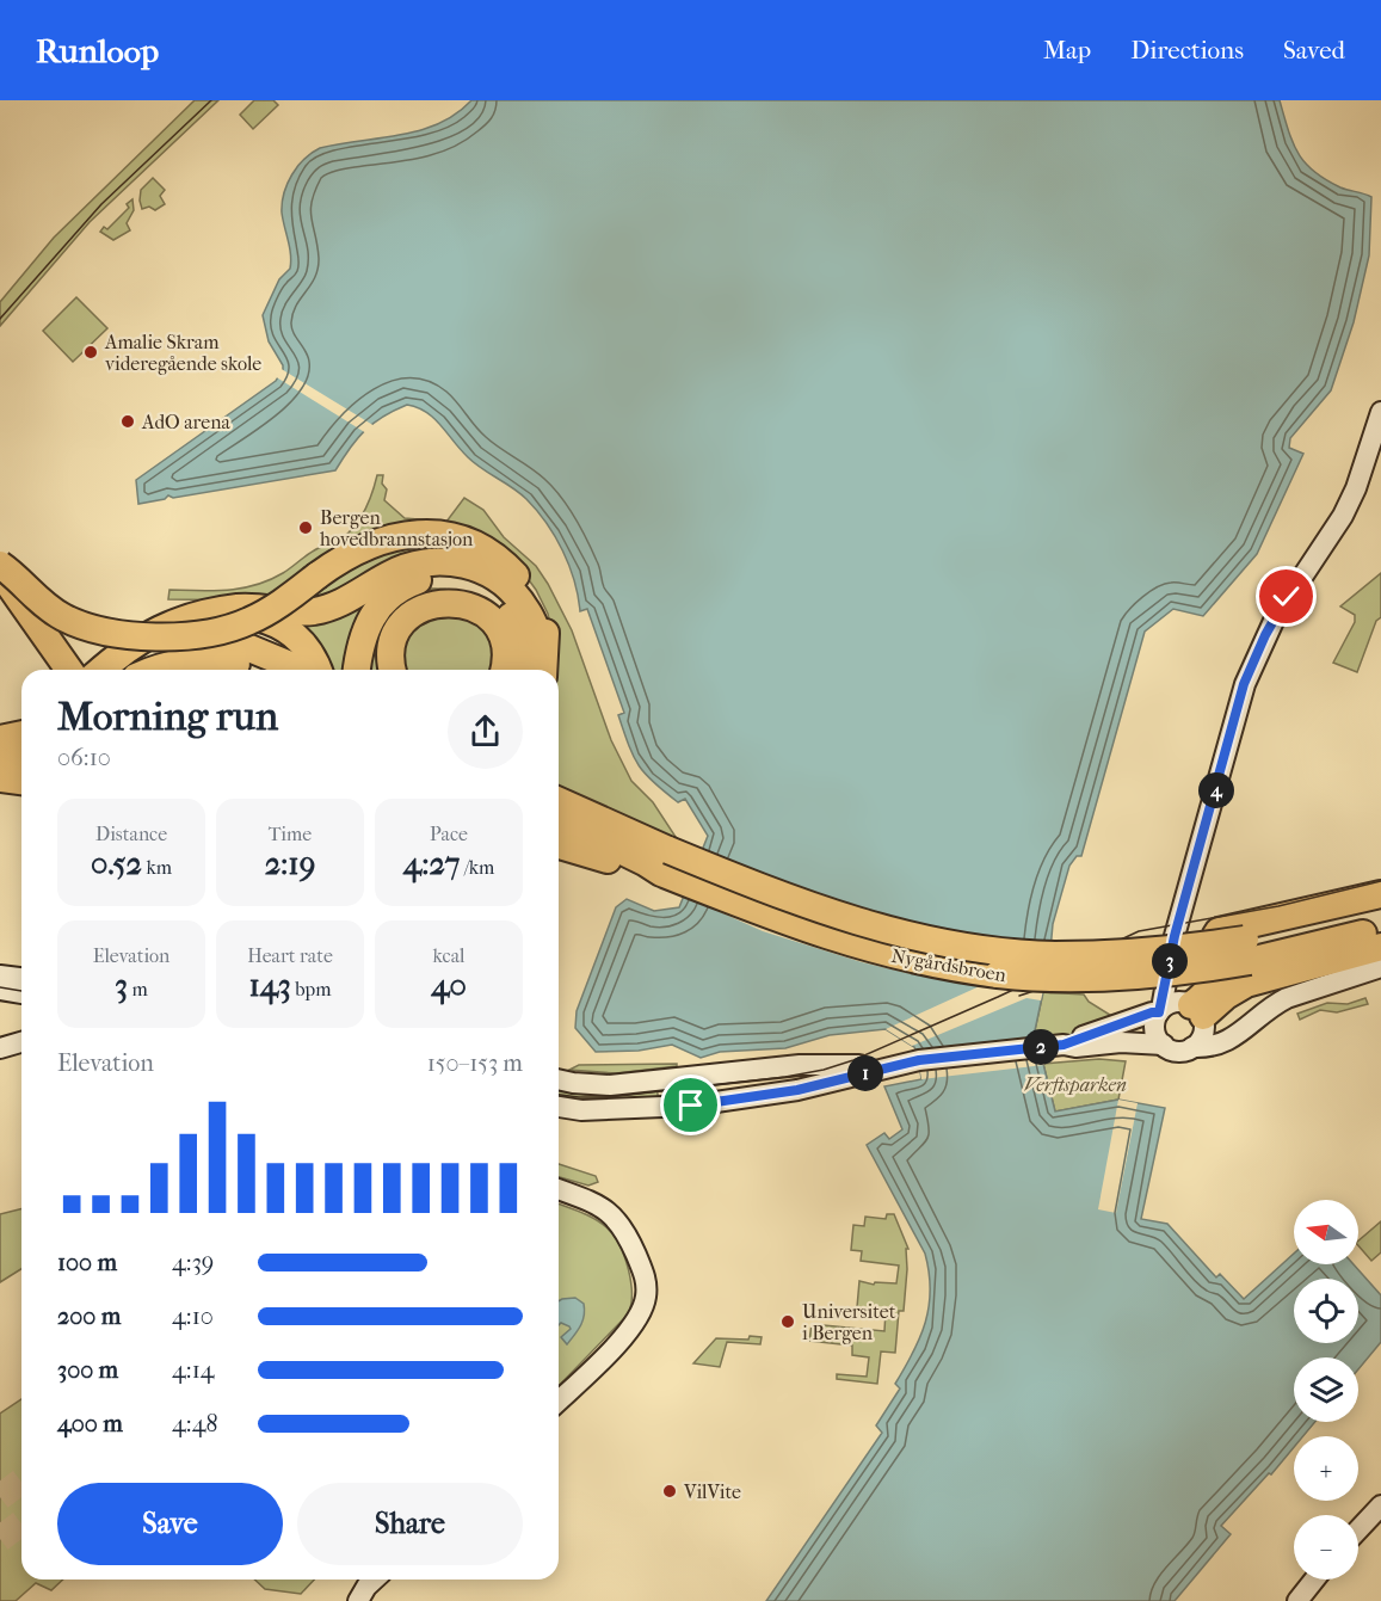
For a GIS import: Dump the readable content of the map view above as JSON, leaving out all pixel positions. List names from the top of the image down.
{
  "streets": {
    "highway": ["Nygårdsbroen"]
  },
  "parks": ["Verftsparken"],
  "places": [
    "Amalie Skram videregående skole",
    "AdO arena",
    "Bergen hovedbrannstasjon",
    "Universitet i Bergen",
    "VilVite"
  ],
  "north": "left",
  "page": {
    "header": "Runloop",
    "nav": ["Map", "Directions", "Saved"],
    "heading": ["Morning run", "06:10"],
    "pins": [
      "4",
      "3",
      "2",
      "1"
    ],
    "stats": [
      ["Distance", "0.52 km"],
      ["Time", "2:19"],
      ["Pace", "4:27 /km"],
      ["Elevation", "3 m"],
      ["Heart rate", "143 bpm"],
      ["kcal", "40"]
    ],
    "chart": ["Elevation", "150–153 m"],
    "map_buttons": ["+", "−"],
    "list": [
      {
        "name": "100 m",
        "note": "4:39"
      },
      {
        "name": "200 m",
        "note": "4:10"
      },
      {
        "name": "300 m",
        "note": "4:14"
      },
      {
        "name": "400 m",
        "note": "4:48"
      }
    ],
    "buttons": ["Save", "Share"]
  }
}
